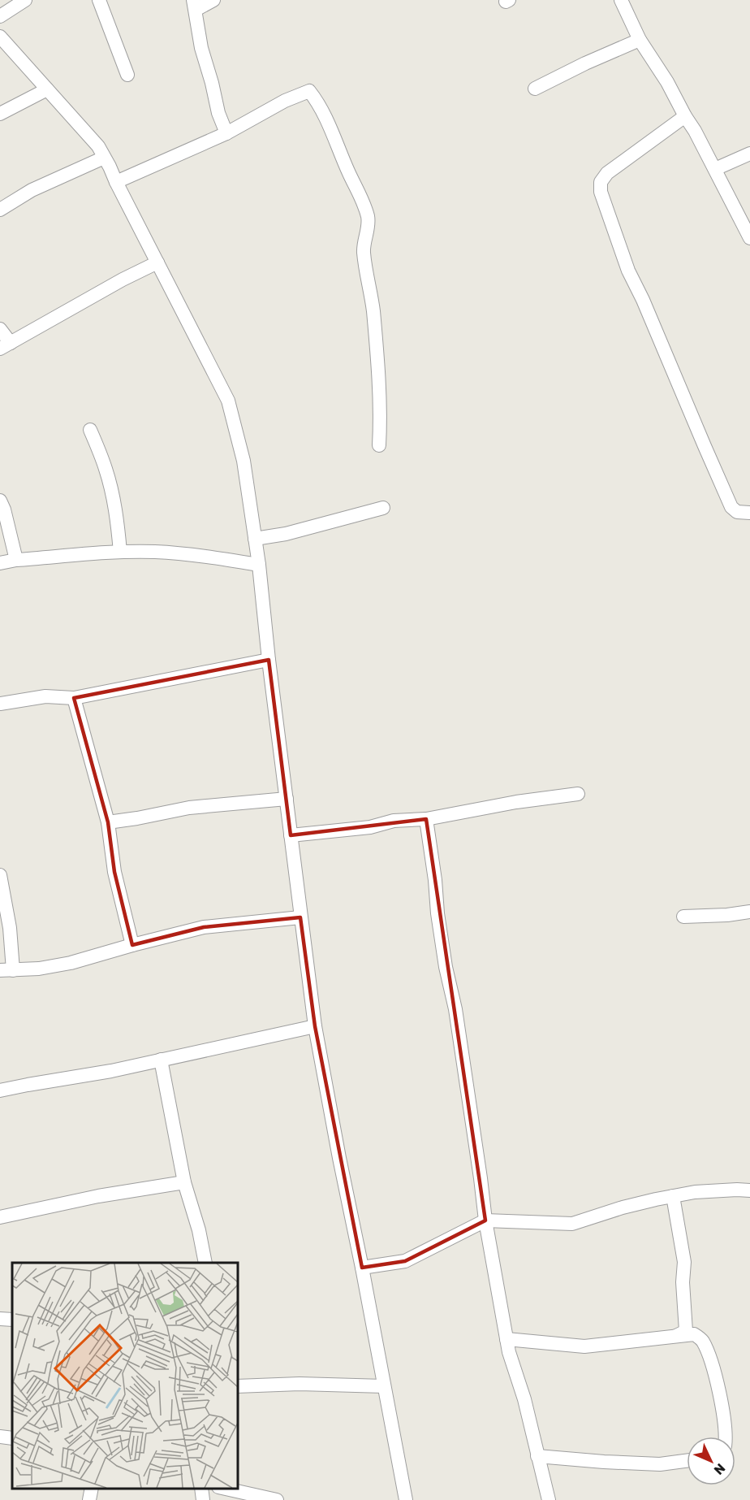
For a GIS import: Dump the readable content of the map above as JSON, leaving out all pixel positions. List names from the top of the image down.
{
  "north": "bottom right"
}
